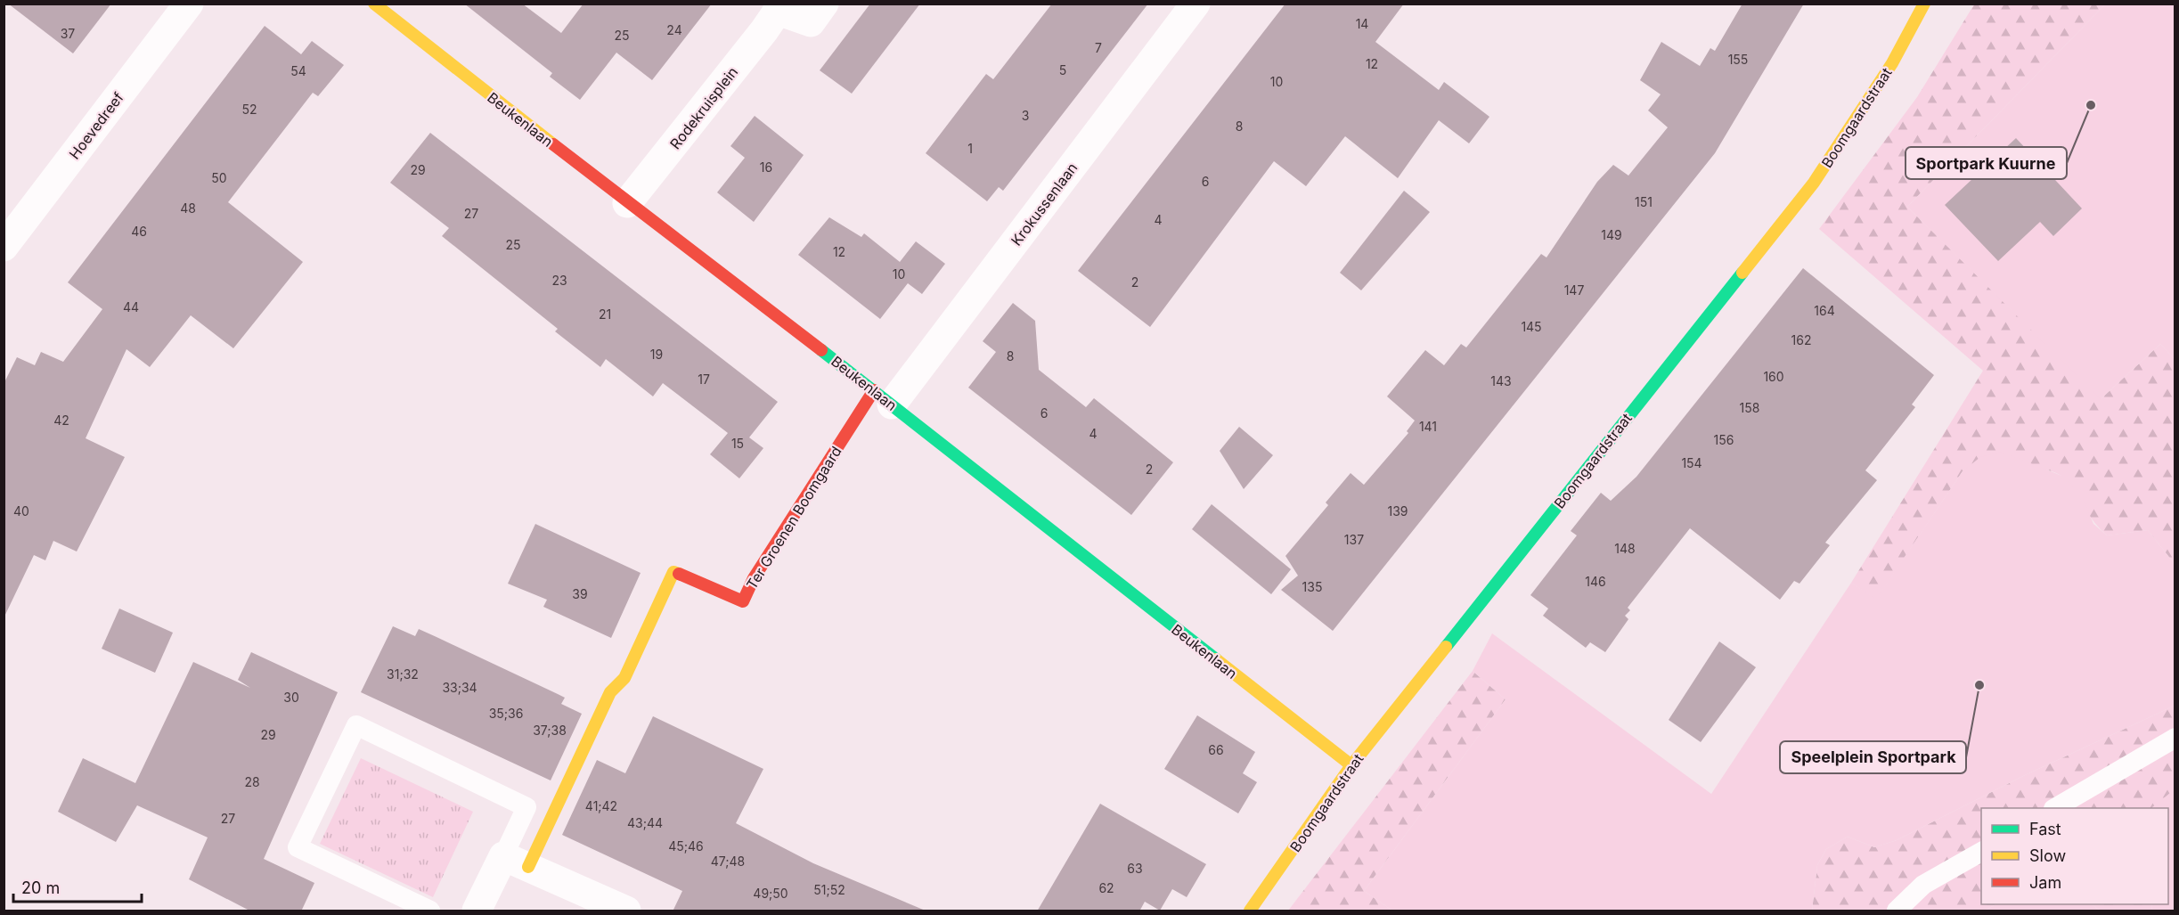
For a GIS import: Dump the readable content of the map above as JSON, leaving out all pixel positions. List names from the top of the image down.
{
  "streets": {
    "street": [
      "Rodekruisplein",
      "Boomgaardstraat",
      "Beukenlaan",
      "Hoevedreef",
      "Krokussenlaan",
      "Ter Groenen Boomgaard"
    ]
  },
  "crossings": [
    ["Rodekruisplein", "Beukenlaan"],
    ["Boomgaardstraat", "Beukenlaan"],
    ["Beukenlaan", "Krokussenlaan"],
    ["Beukenlaan", "Ter Groenen Boomgaard"],
    ["Krokussenlaan", "Ter Groenen Boomgaard"]
  ],
  "places": ["Sportpark Kuurne", "Speelplein Sportpark"],
  "house_numbers": [
    "14",
    "24",
    "37",
    "25",
    "7",
    "155",
    "12",
    "5",
    "54",
    "10",
    "52",
    "3",
    "8",
    "1",
    "16",
    "29",
    "50",
    "6",
    "151",
    "48",
    "27",
    "4",
    "46",
    "149",
    "25",
    "12",
    "10",
    "23",
    "2",
    "147",
    "44",
    "164",
    "21",
    "145",
    "162",
    "19",
    "8",
    "160",
    "17",
    "143",
    "158",
    "6",
    "42",
    "141",
    "4",
    "156",
    "15",
    "154",
    "2",
    "40",
    "139",
    "137",
    "148",
    "146",
    "135",
    "39",
    "31;32",
    "33;34",
    "30",
    "35;36",
    "37;38",
    "29",
    "66",
    "28",
    "41;42",
    "27",
    "43;44",
    "45;46",
    "47;48",
    "63",
    "62",
    "51;52",
    "49;50"
  ],
  "legend": ["Fast", "Slow", "Jam"],
  "scale_bar": "20 m"
}
